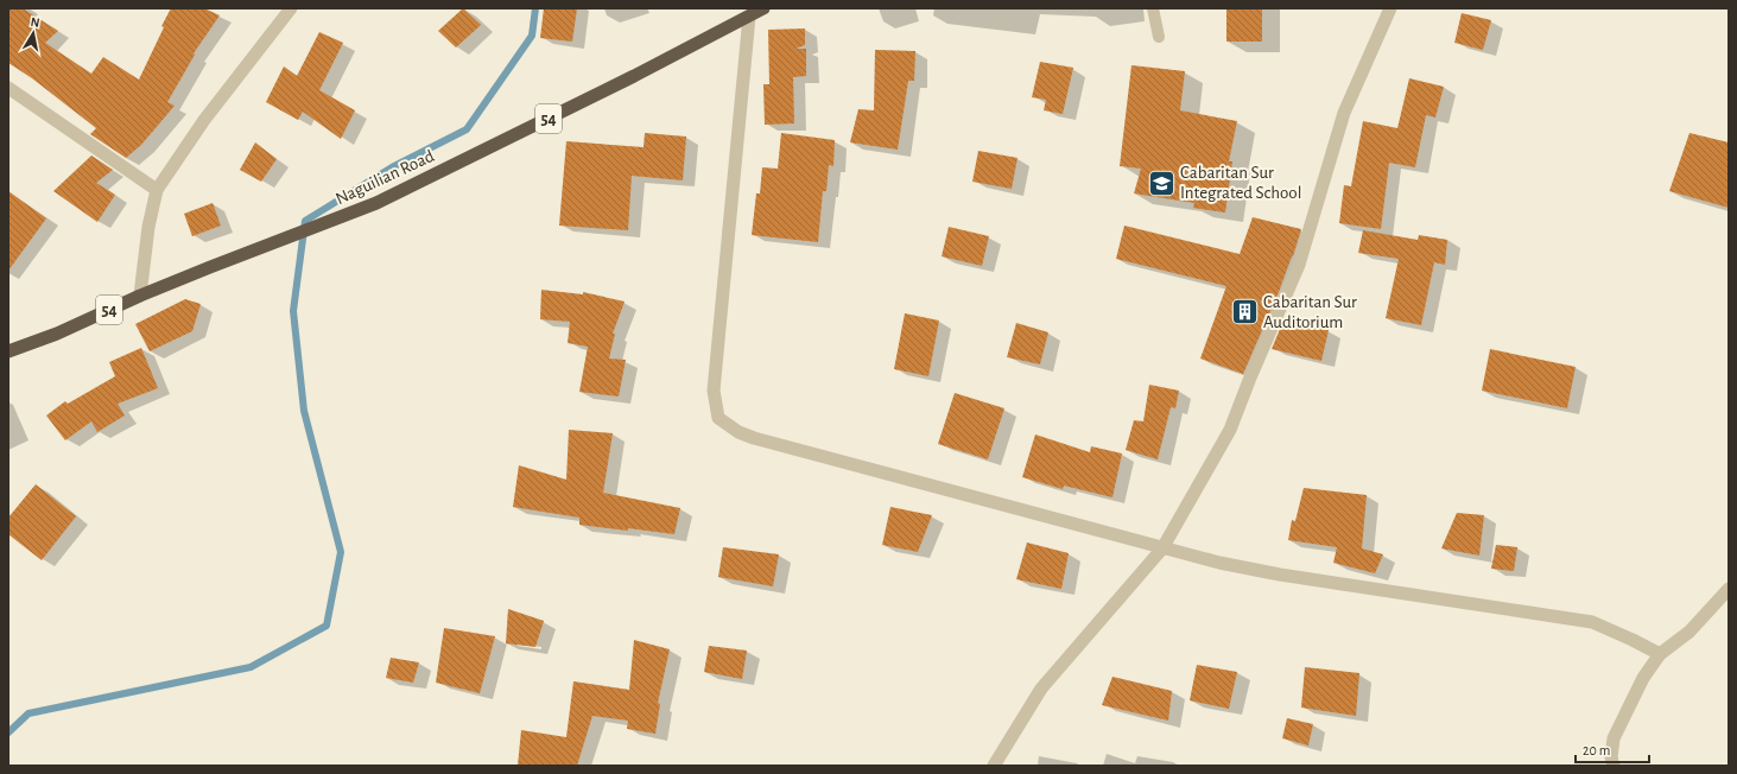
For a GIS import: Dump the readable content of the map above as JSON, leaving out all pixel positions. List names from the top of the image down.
{
  "streets": {
    "highway": ["54", "Naguilian Road"]
  },
  "places": {
    "school or university": ["Cabaritan Sur Integrated School"],
    "building": ["Cabaritan Sur Auditorium"]
  },
  "scale_bar": "20 m",
  "north": "top"
}
